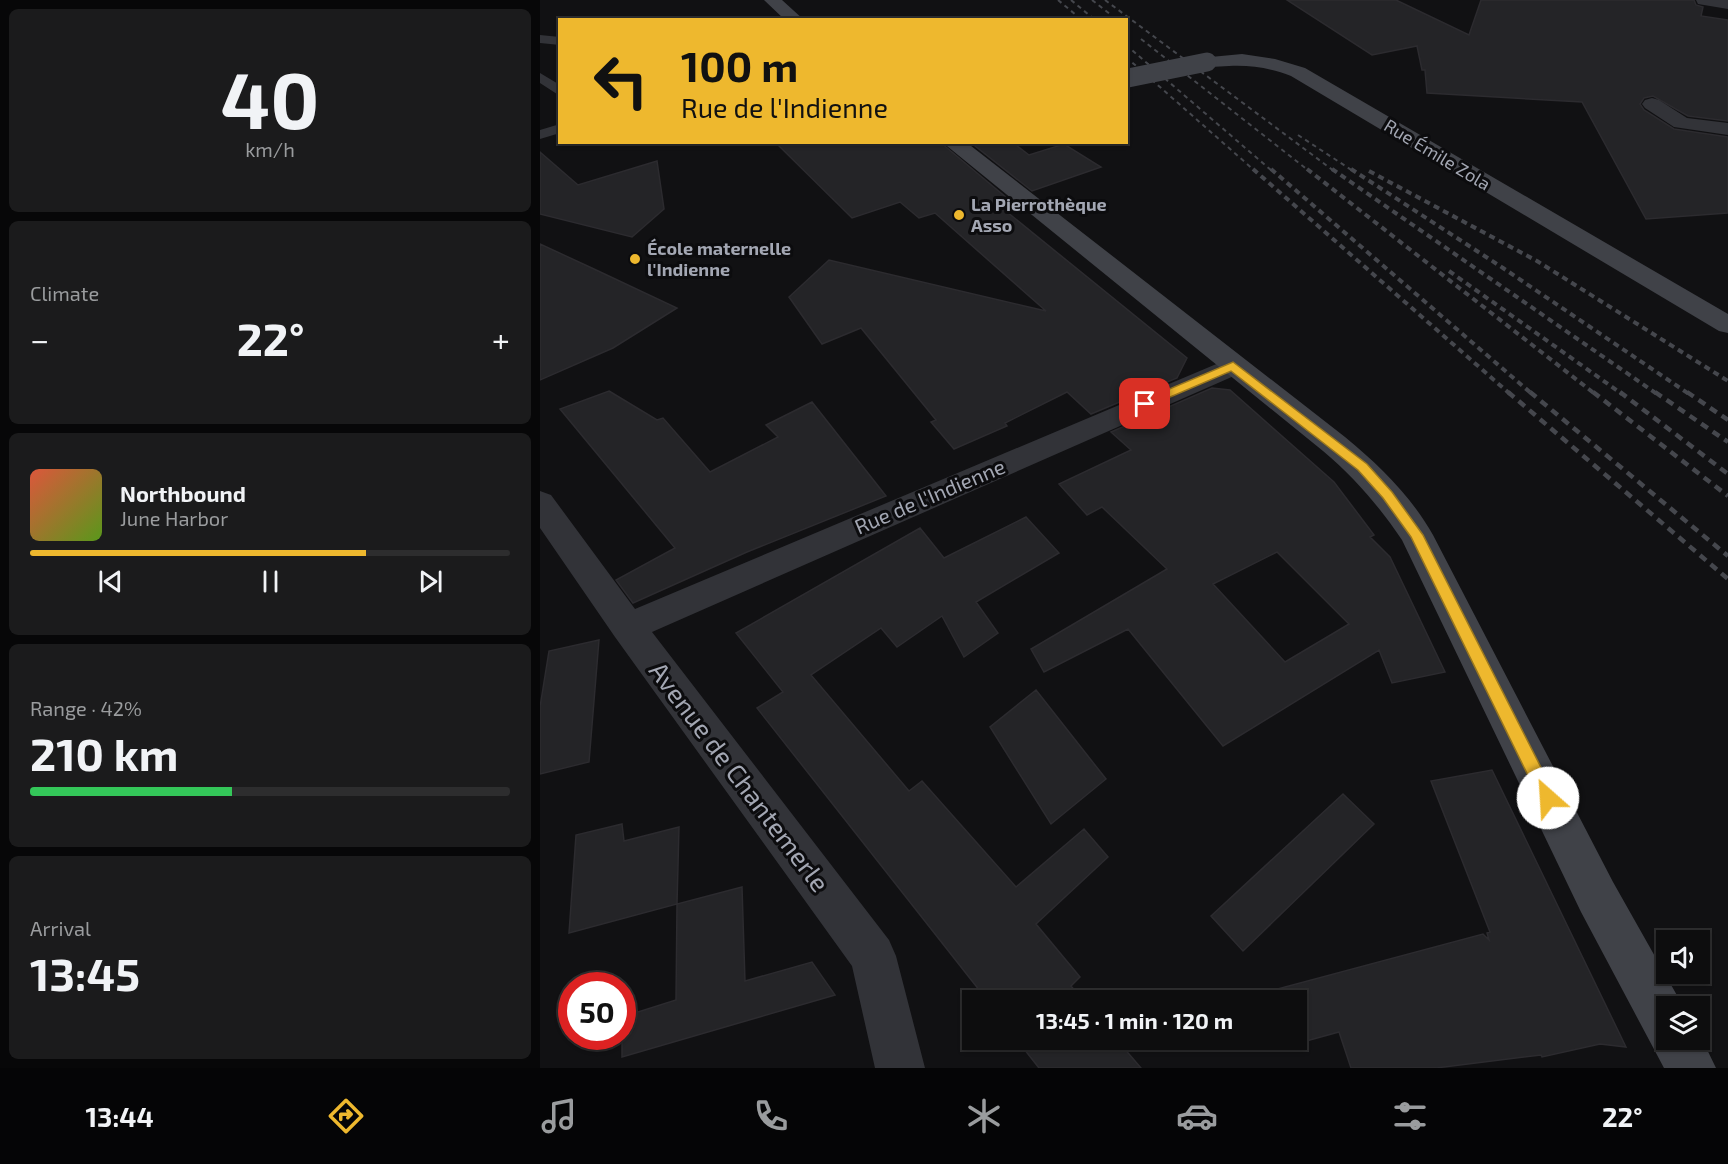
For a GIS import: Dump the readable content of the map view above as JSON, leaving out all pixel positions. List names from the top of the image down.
{
  "streets": {
    "main road": ["Rue Émile Zola"],
    "street": ["Rue de l'Indienne", "Avenue de Chantemerle"]
  },
  "crossings": [
    ["Rue de l'Indienne", "Avenue de Chantemerle"]
  ],
  "places": ["La Pierrothèque Asso", "École maternelle l'Indienne"],
  "page": {
    "tile": [
      ["40", "km/h"],
      "Climate",
      ["Range · 42%", "210 km"],
      ["Arrival", "13:45"]
    ],
    "turn": ["100 m", "Rue de l'Indienne"],
    "heat": ["−", "22°", "+"],
    "song": ["Northbound", "June Harbor"],
    "limit": "50",
    "trip": "13:45 · 1 min · 120 m",
    "tabs": ["13:44", "22°"]
  }
}
